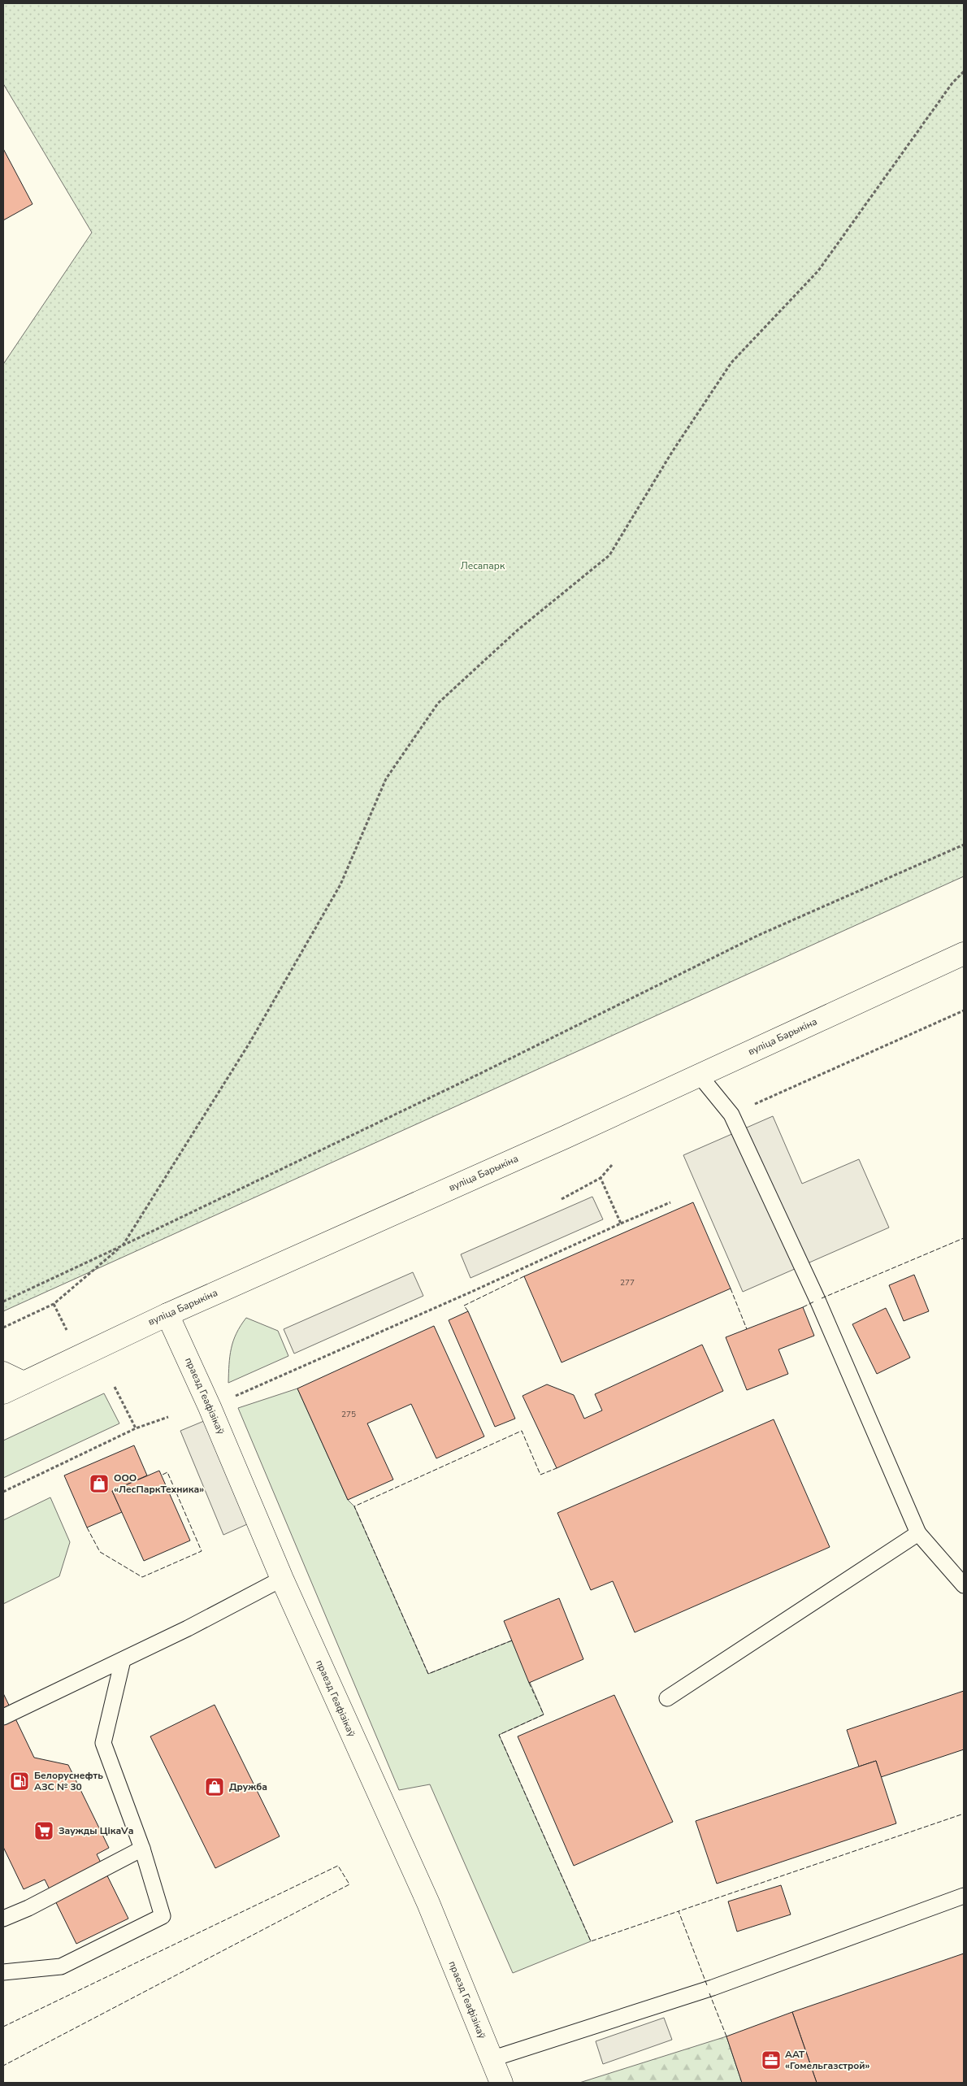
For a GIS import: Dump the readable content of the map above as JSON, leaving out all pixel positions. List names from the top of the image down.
{
  "streets": {
    "main road": ["вуліца Барыкіна", "праезд Геафізікаў"]
  },
  "crossings": [
    ["вуліца Барыкіна", "праезд Геафізікаў"]
  ],
  "parks": ["Лесапарк"],
  "places": {
    "shop": ["ООО «ЛесПаркТехника»", "Дружба"],
    "fuel station": ["Белоруснефть АЗС № 30"],
    "supermarket": ["Заужды ЦікаVа"],
    "office": ["ААТ «Гомельгазстрой»"]
  },
  "house_numbers": ["277", "275"]
}
